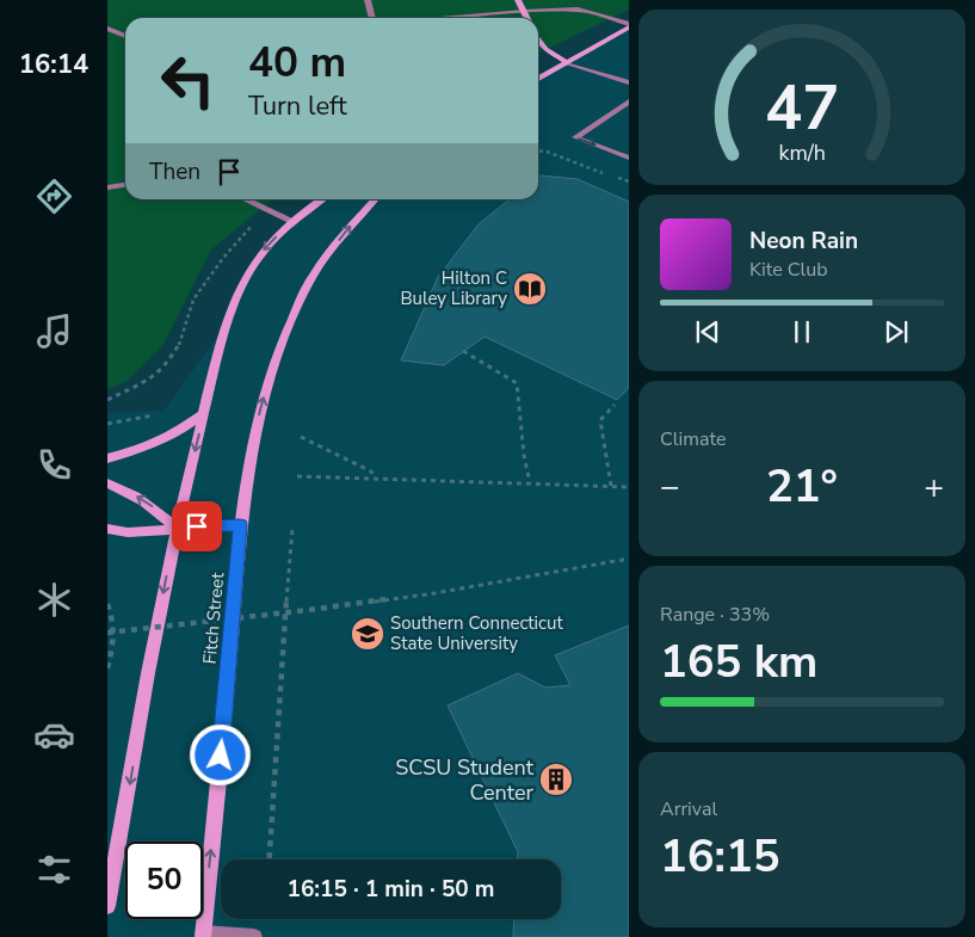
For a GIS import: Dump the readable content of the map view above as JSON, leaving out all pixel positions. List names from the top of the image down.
{
  "streets": {
    "main road": ["Fitch Street"]
  },
  "places": {
    "library": ["Hilton C Buley Library"],
    "school or university": ["Southern Connecticut State University"],
    "building": ["SCSU Student Center"]
  },
  "page": {
    "tabs": "16:14",
    "turn": ["40 m", "Turn left"],
    "then": "Then",
    "song": ["Neon Rain", "Kite Club"],
    "tile": [
      "Climate",
      ["Range · 33%", "165 km"],
      ["Arrival", "16:15"]
    ],
    "heat": ["−", "21°", "+"],
    "limit": "50",
    "trip": "16:15 · 1 min · 50 m",
    "gauge": ["47", "km/h"]
  }
}
